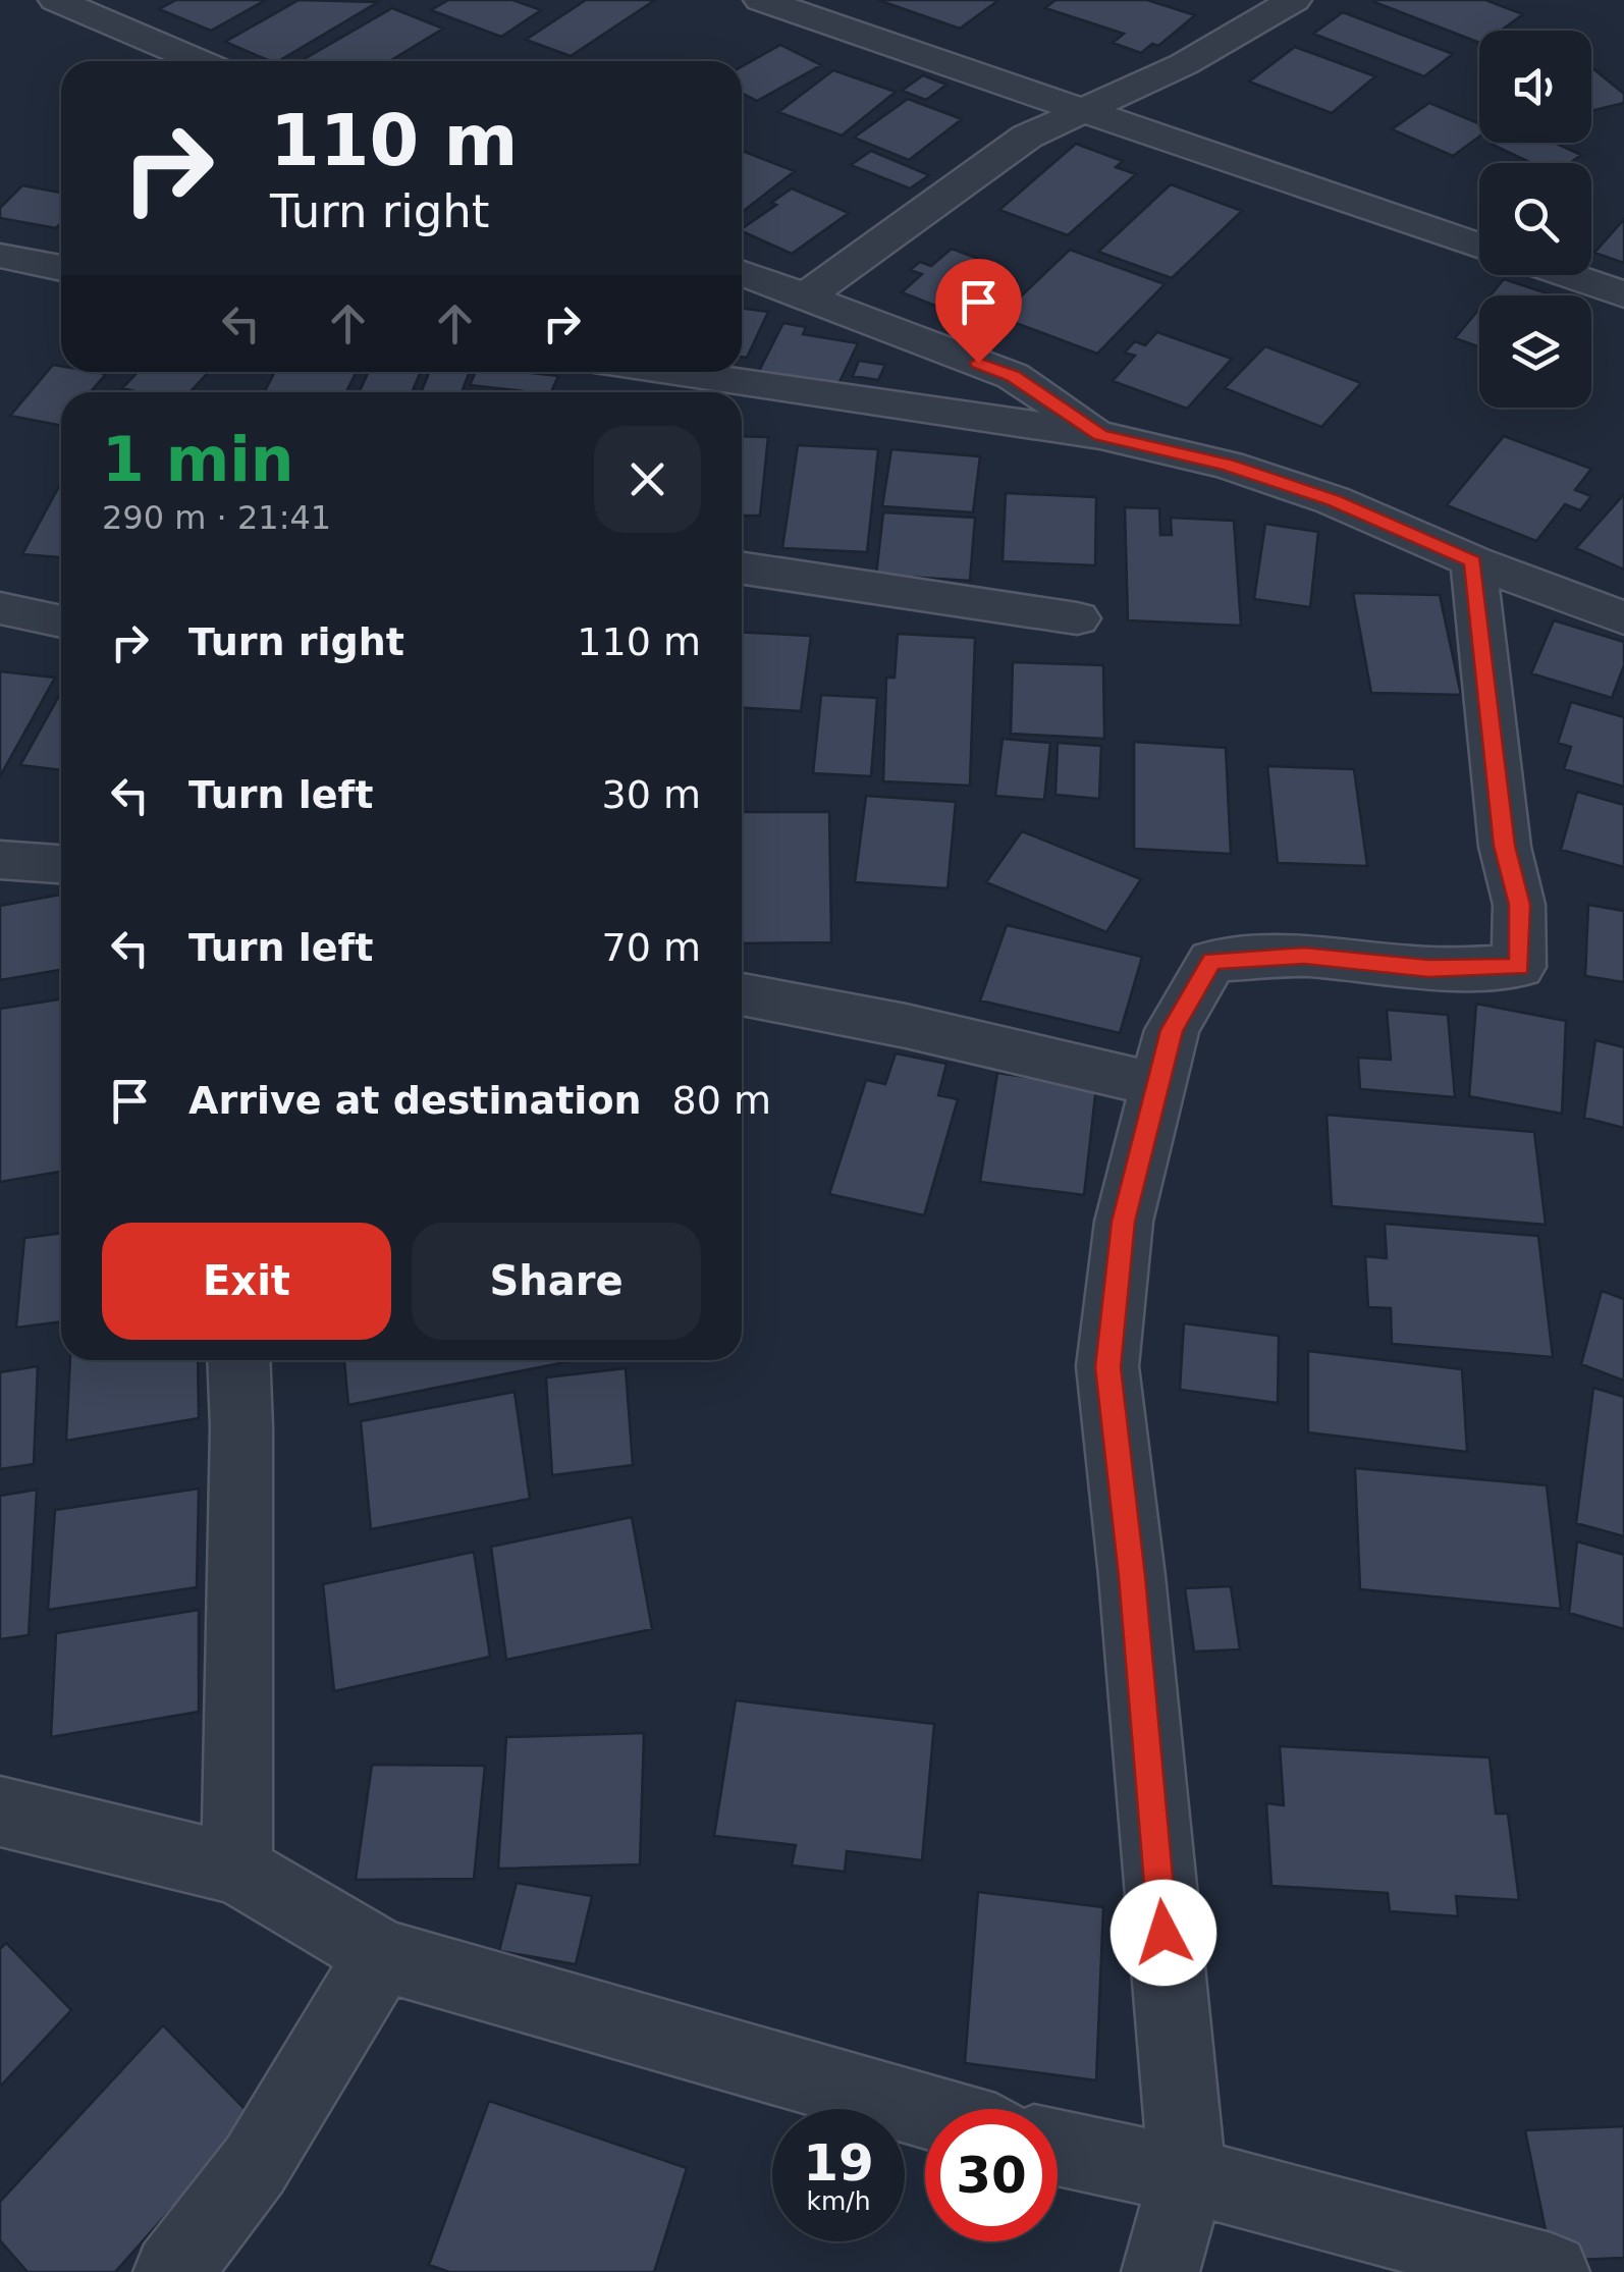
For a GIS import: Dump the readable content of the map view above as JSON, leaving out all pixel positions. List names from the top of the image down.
{
  "page": {
    "turn": ["110 m", "Turn right"],
    "heading": ["1 min", "290 m · 21:41"],
    "list": [
      {
        "name": "Turn right",
        "value": "110 m"
      },
      {
        "name": "Turn left",
        "value": "30 m"
      },
      {
        "name": "Turn left",
        "value": "70 m"
      },
      {
        "name": "Arrive at destination",
        "value": "80 m"
      }
    ],
    "buttons": ["Exit", "Share"],
    "speed": "19 km/h",
    "limit": "30"
  }
}
